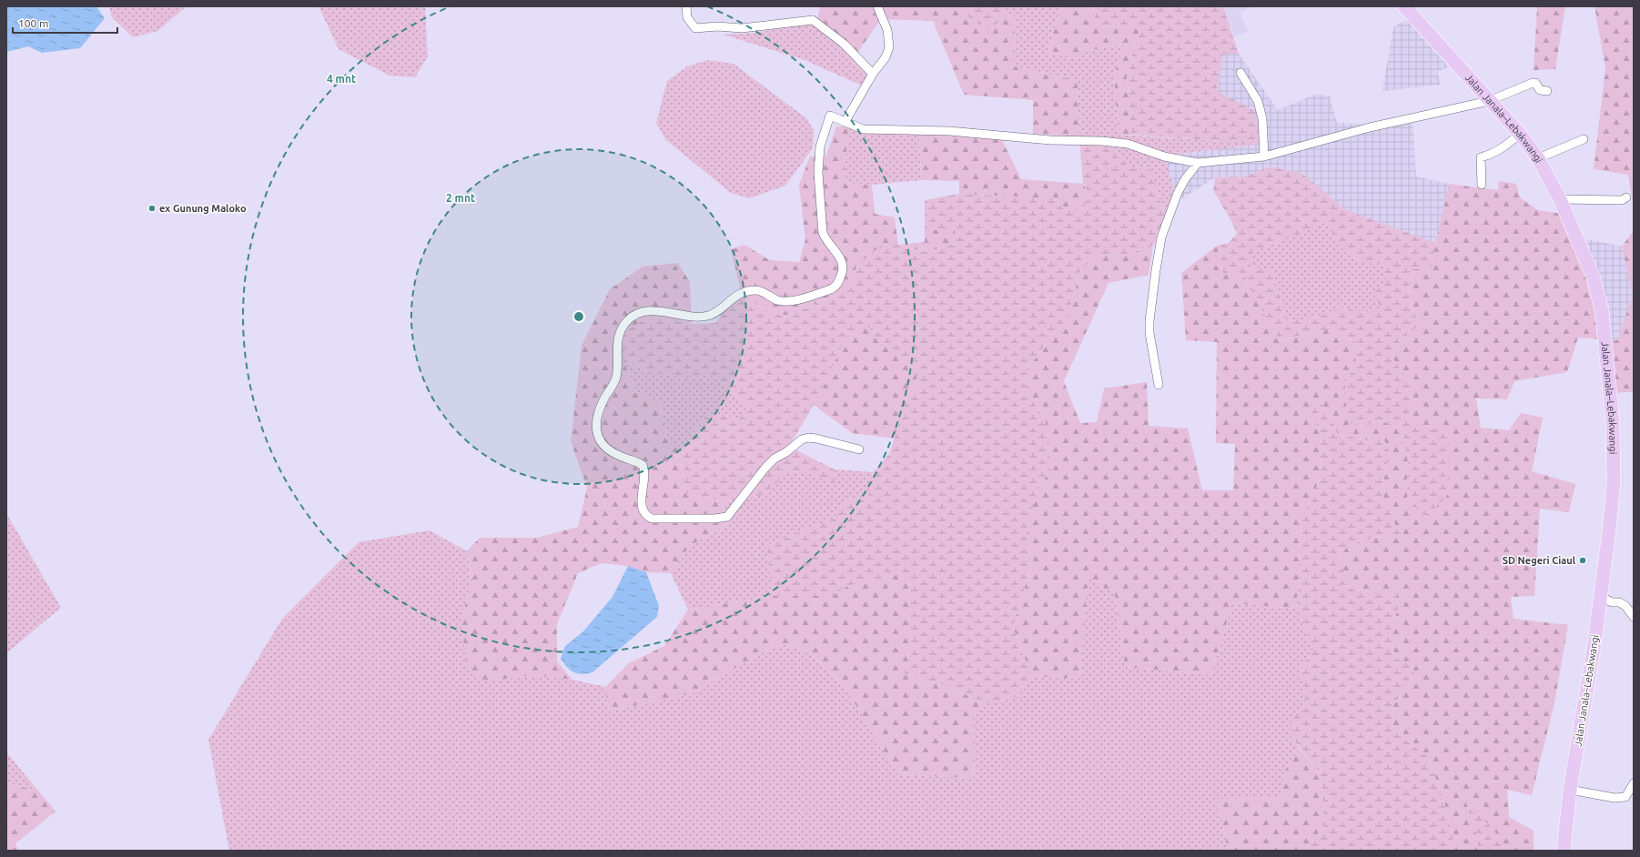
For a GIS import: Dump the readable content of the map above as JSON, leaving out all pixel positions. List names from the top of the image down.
{
  "streets": {
    "main road": ["Jalan Janala–Lebakwangi"]
  },
  "places": ["ex Gunung Maloko", "SD Negeri Ciaul"],
  "scale_bar": "100 m",
  "rings": ["4 mnt", "2 mnt"]
}
